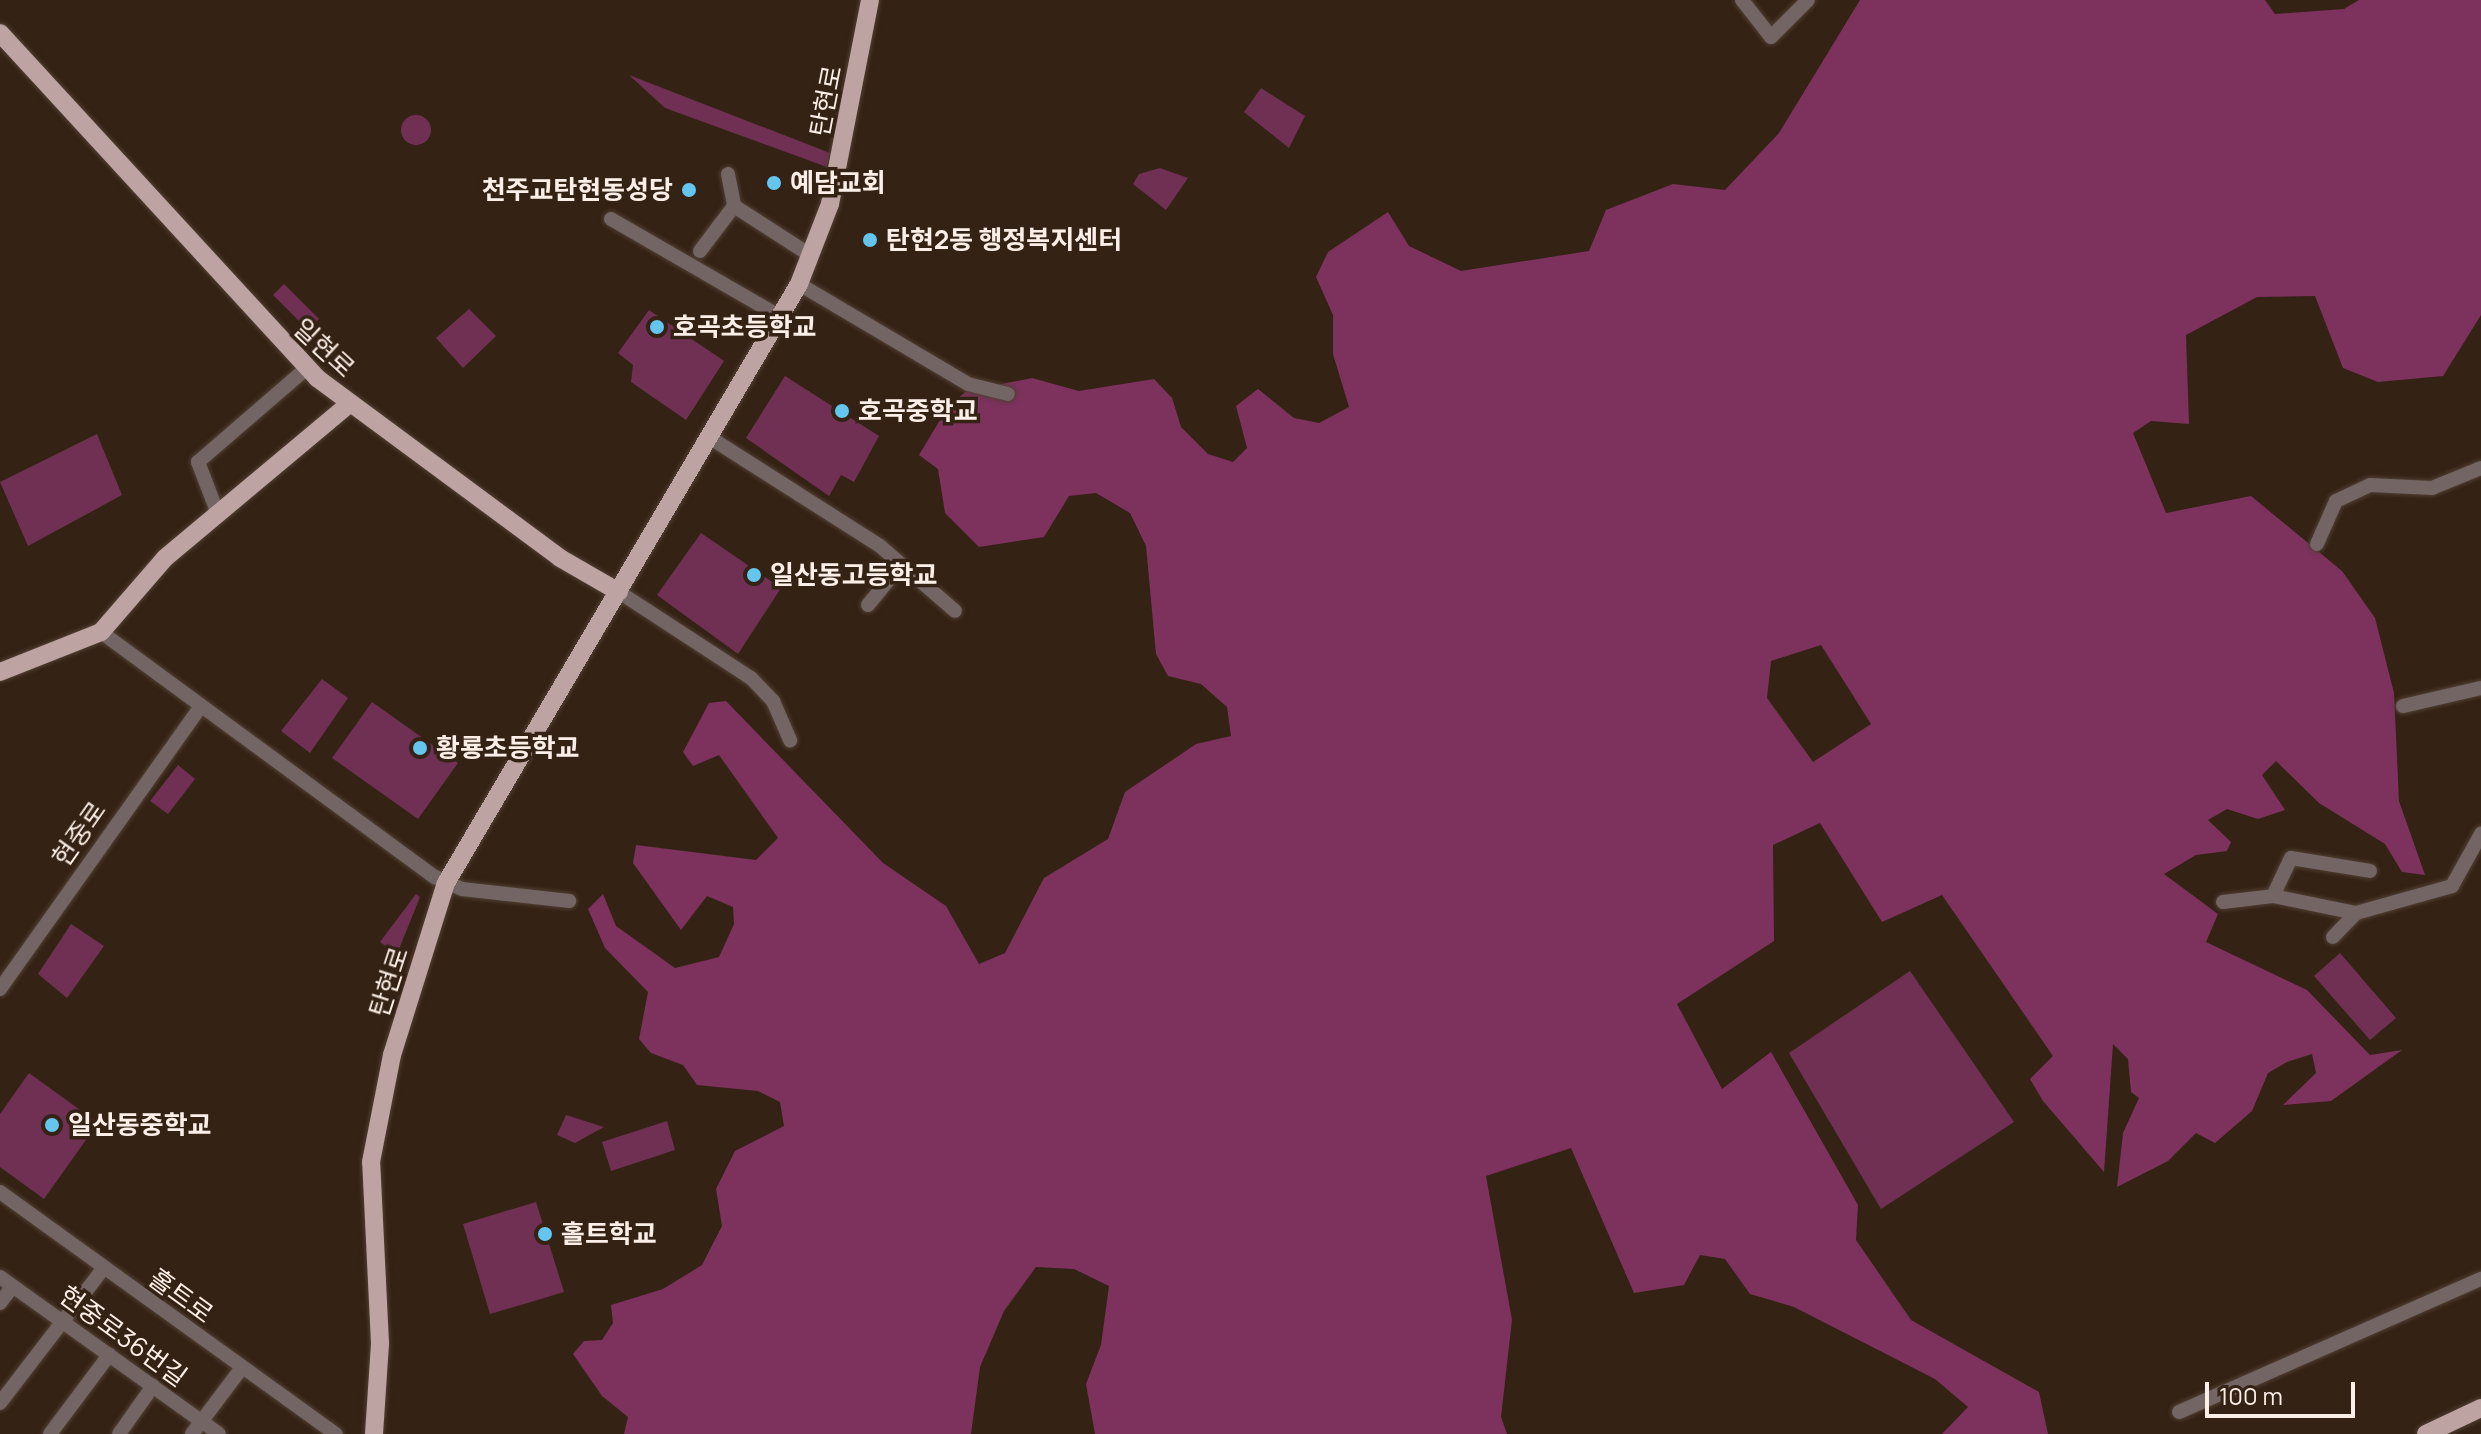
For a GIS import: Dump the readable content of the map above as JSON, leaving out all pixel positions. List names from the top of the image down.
{
  "streets": {
    "main road": ["탄현로", "일현로"],
    "street": ["현중로", "홀트로", "현중로36번길"]
  },
  "places": [
    "예담교회",
    "천주교탄현동성당",
    "탄현2동 행정복지센터",
    "호곡초등학교",
    "호곡중학교",
    "일산동고등학교",
    "황룡초등학교",
    "일산동중학교",
    "홀트학교"
  ],
  "scale_bar": "100 m"
}
